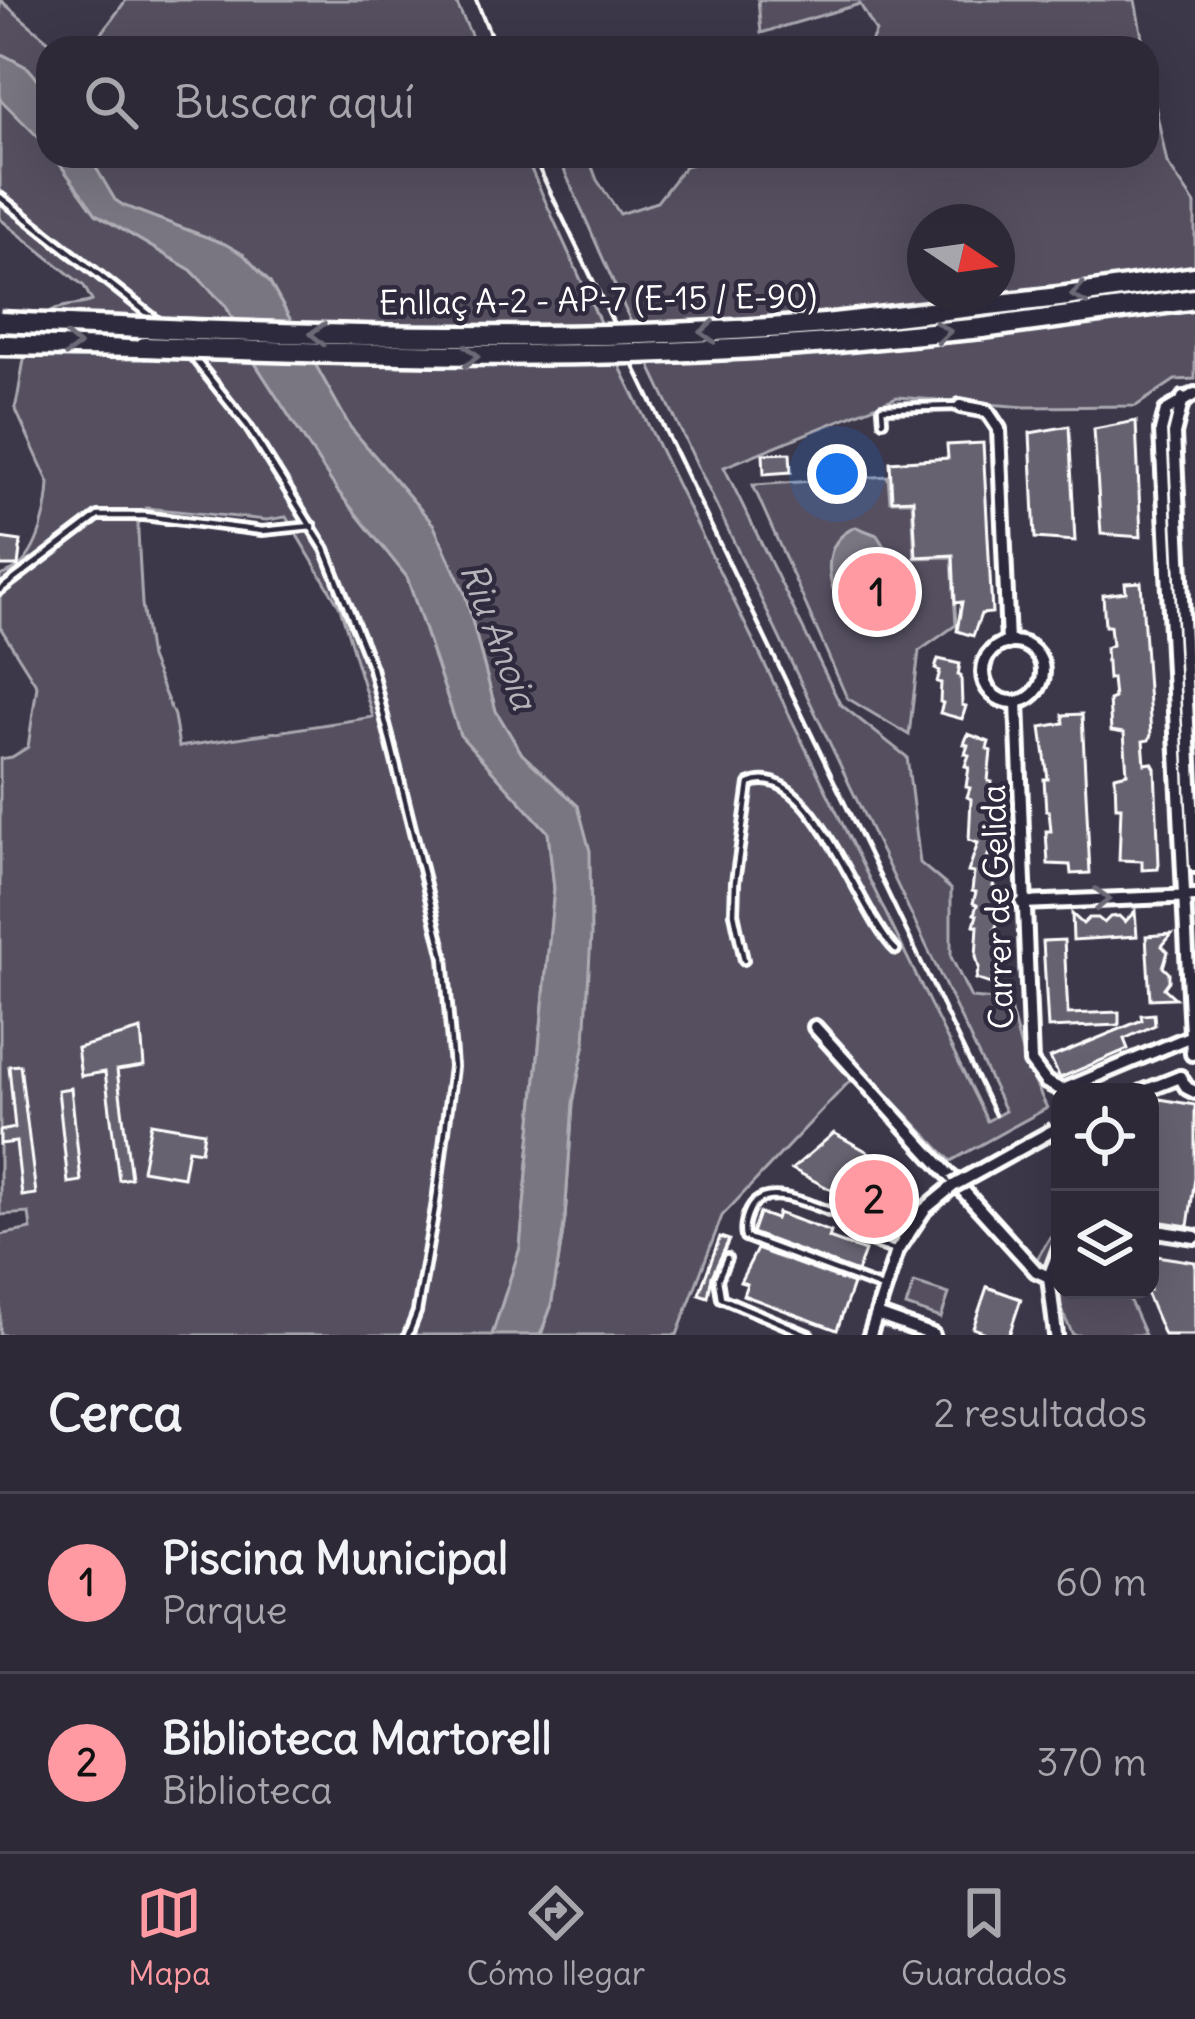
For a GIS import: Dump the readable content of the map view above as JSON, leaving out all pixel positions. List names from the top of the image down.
{
  "streets": {
    "highway": ["Enllaç A-2 - AP-7 (E-15 / E-90)"],
    "street": ["Carrer de Gelida"]
  },
  "water": ["Riu Anoia"],
  "north": "right",
  "page": {
    "search": "Buscar aquí",
    "pins": ["1", "2"],
    "heading": ["Cerca", "2 resultados"],
    "list": [
      {
        "mark": "1",
        "name": "Piscina Municipal",
        "note": "Parque",
        "value": "60 m"
      },
      {
        "mark": "2",
        "name": "Biblioteca Martorell",
        "note": "Biblioteca",
        "value": "370 m"
      }
    ],
    "nav": ["Mapa", "Cómo llegar", "Guardados"]
  }
}
